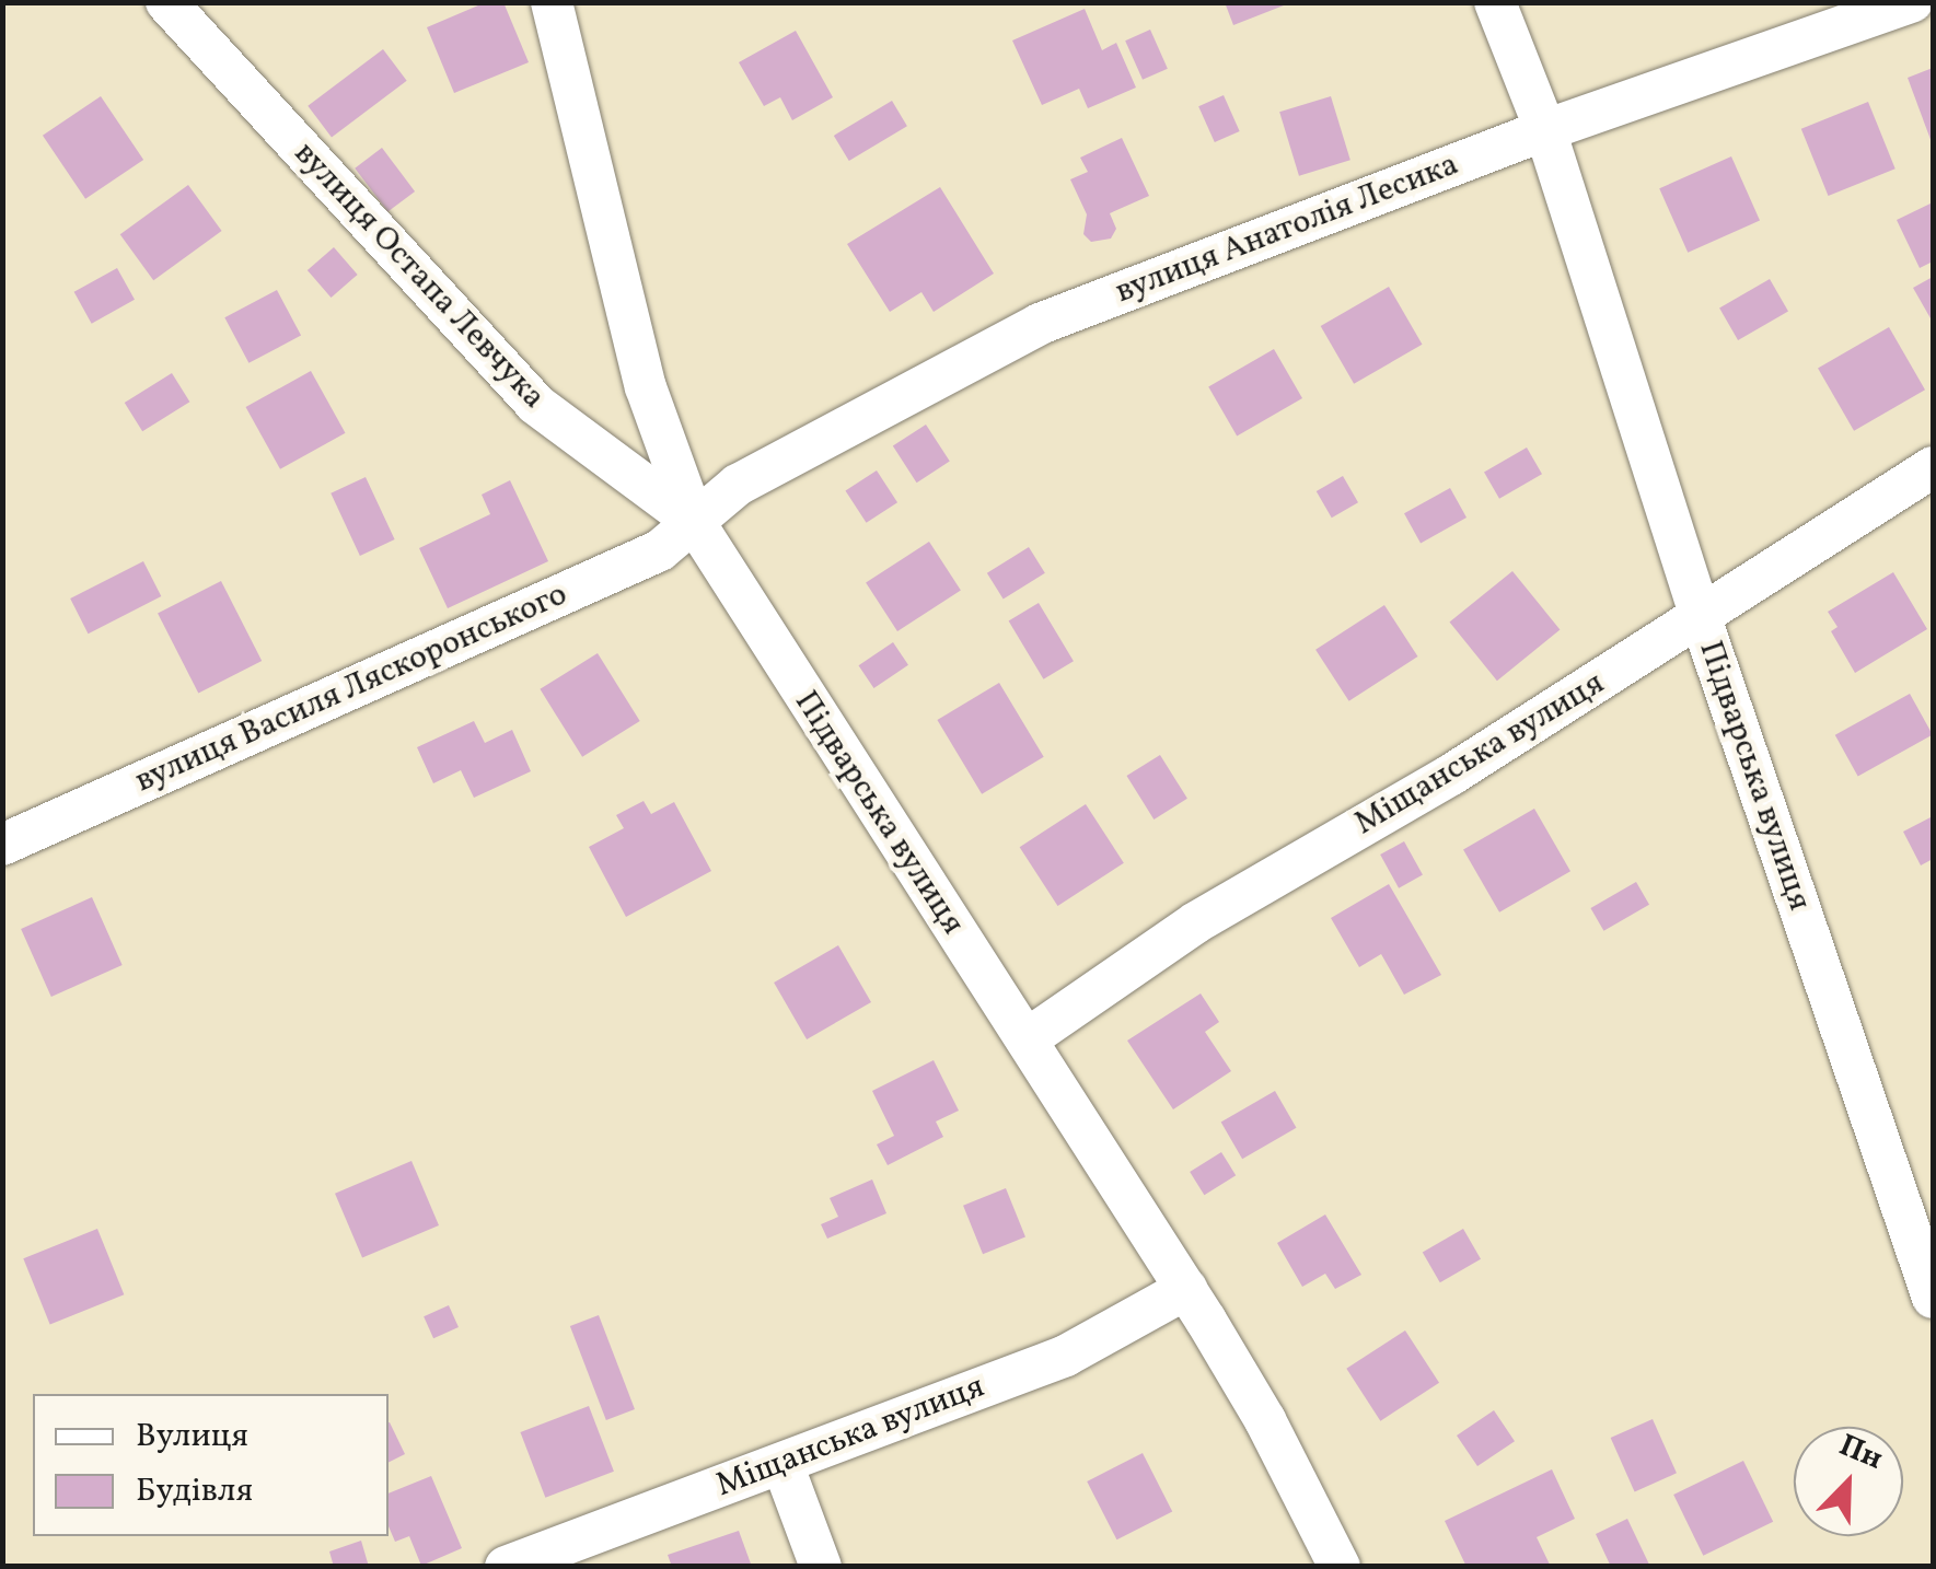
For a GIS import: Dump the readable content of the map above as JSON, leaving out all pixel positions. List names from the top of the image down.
{
  "streets": {
    "street": [
      "вулиця Анатолія Лесика",
      "вулиця Остапа Левчука",
      "вулиця Василя Ляскоронського",
      "Міщанська вулиця",
      "Підварська вулиця"
    ]
  },
  "crossings": [
    ["вулиця Анатолія Лесика", "вулиця Остапа Левчука"],
    ["вулиця Анатолія Лесика", "вулиця Василя Ляскоронського"],
    ["вулиця Анатолія Лесика", "Підварська вулиця"],
    ["вулиця Остапа Левчука", "вулиця Василя Ляскоронського"],
    ["вулиця Остапа Левчука", "Підварська вулиця"],
    ["вулиця Василя Ляскоронського", "Підварська вулиця"],
    ["Міщанська вулиця", "Підварська вулиця"]
  ],
  "legend": ["Вулиця", "Будівля"],
  "north": "top right"
}
